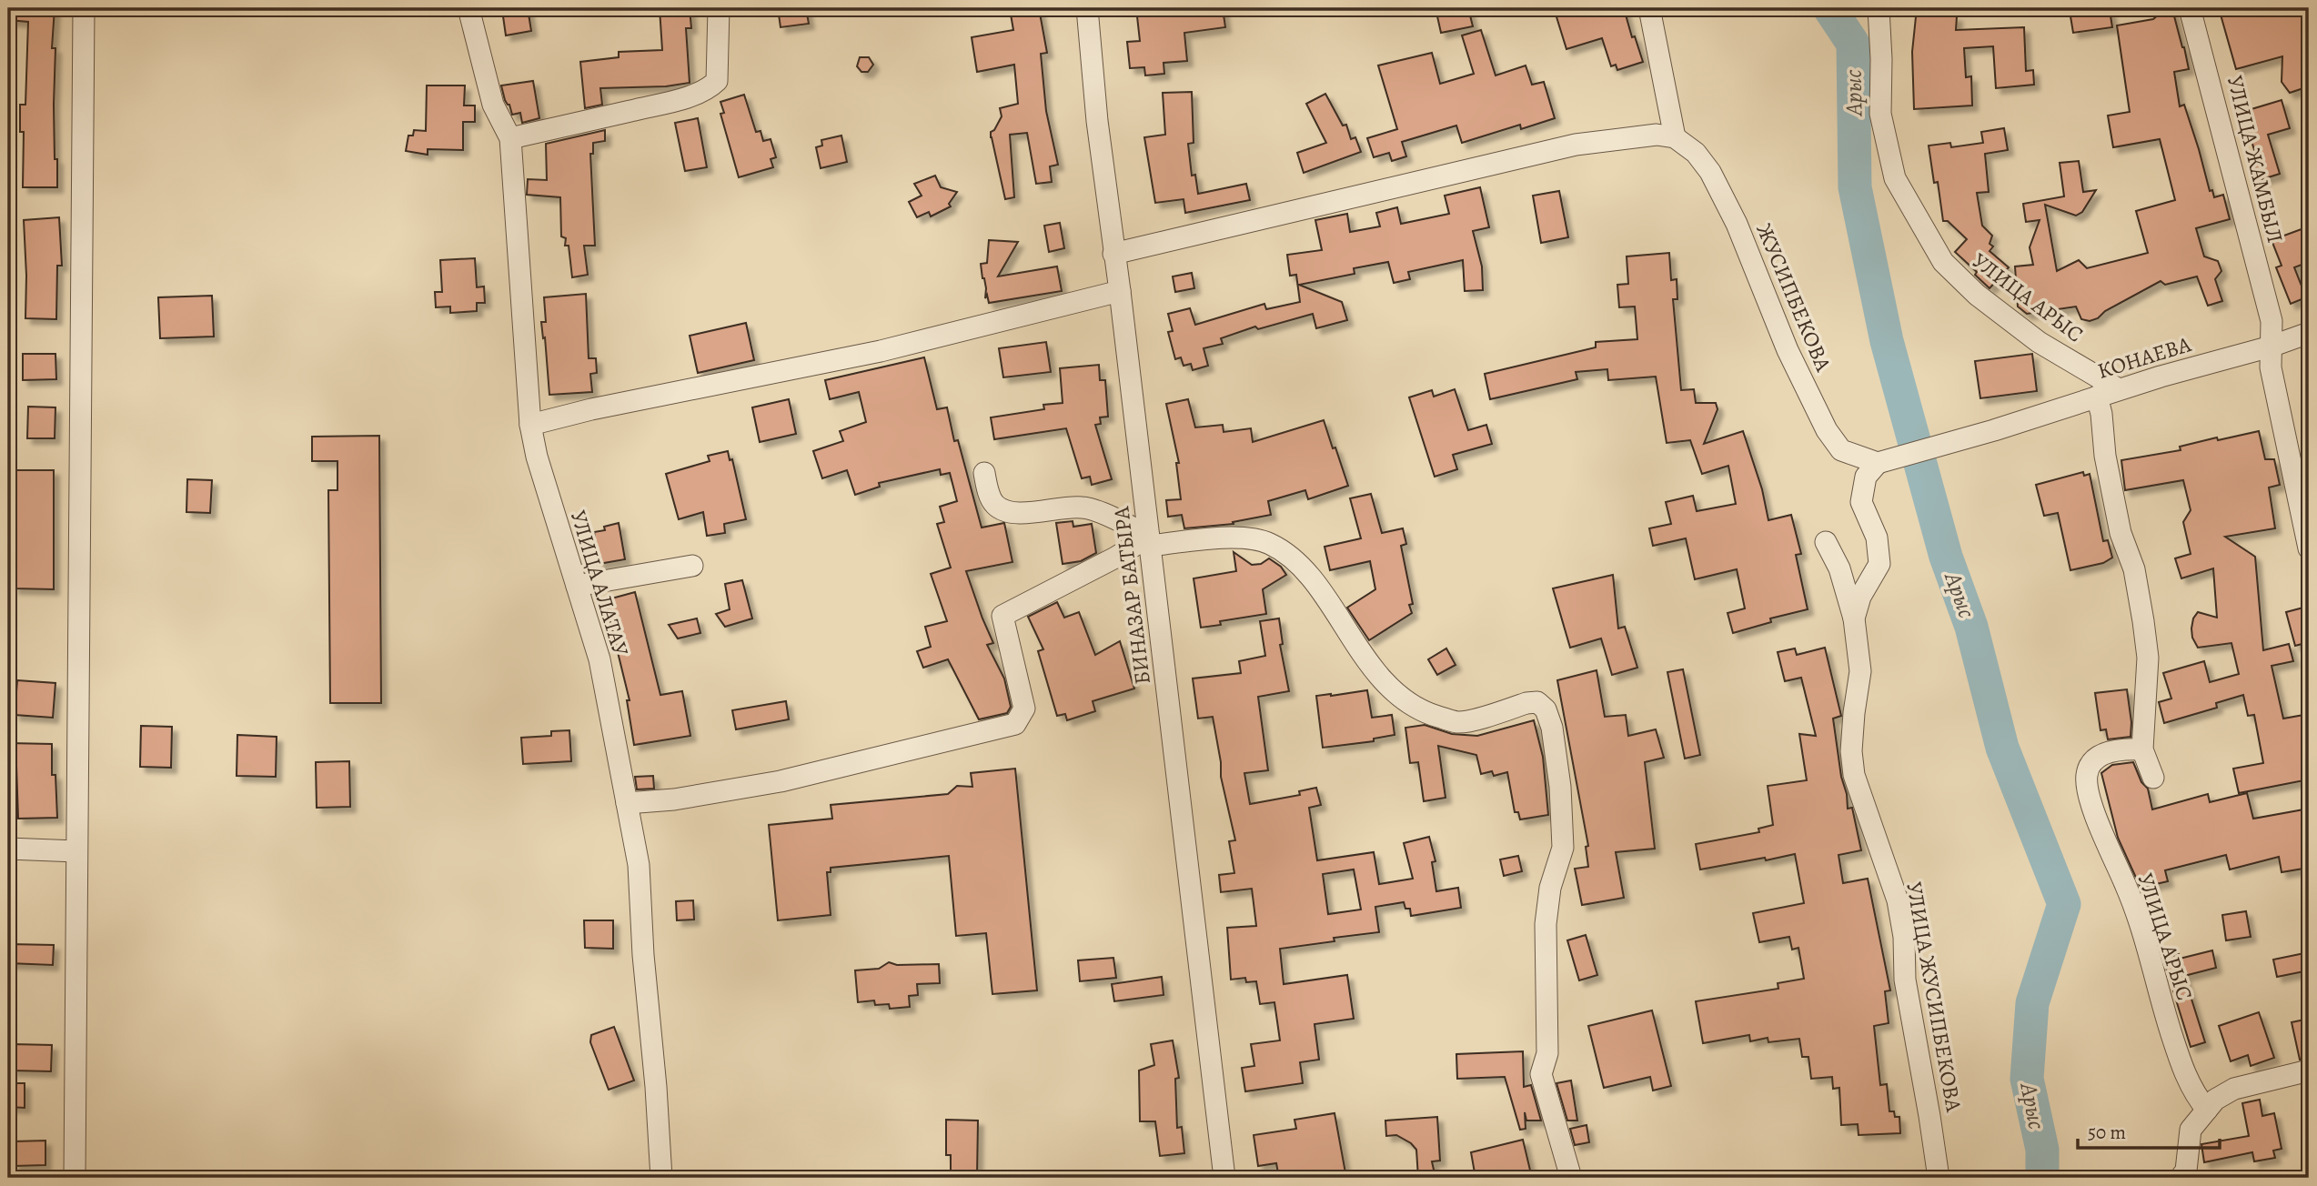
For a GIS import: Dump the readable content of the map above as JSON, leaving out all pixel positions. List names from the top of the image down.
{
  "streets": {
    "street": [
      "УЛИЦА ЖАМБЫЛ",
      "ЖУСИПБЕКОВА",
      "УЛИЦА АРЫС",
      "КОНАЕВА",
      "УЛИЦА АЛАТАУ",
      "БИНАЗАР БАТЫРА",
      "УЛИЦА ЖУСИПБЕКОВА"
    ]
  },
  "crossings": [
    ["УЛИЦА ЖАМБЫЛ", "КОНАЕВА"],
    ["ЖУСИПБЕКОВА", "КОНАЕВА"],
    ["ЖУСИПБЕКОВА", "УЛИЦА ЖУСИПБЕКОВА"],
    ["УЛИЦА АРЫС", "КОНАЕВА"],
    ["КОНАЕВА", "УЛИЦА ЖУСИПБЕКОВА"]
  ],
  "water": ["Арыс"],
  "scale_bar": "50 m"
}
